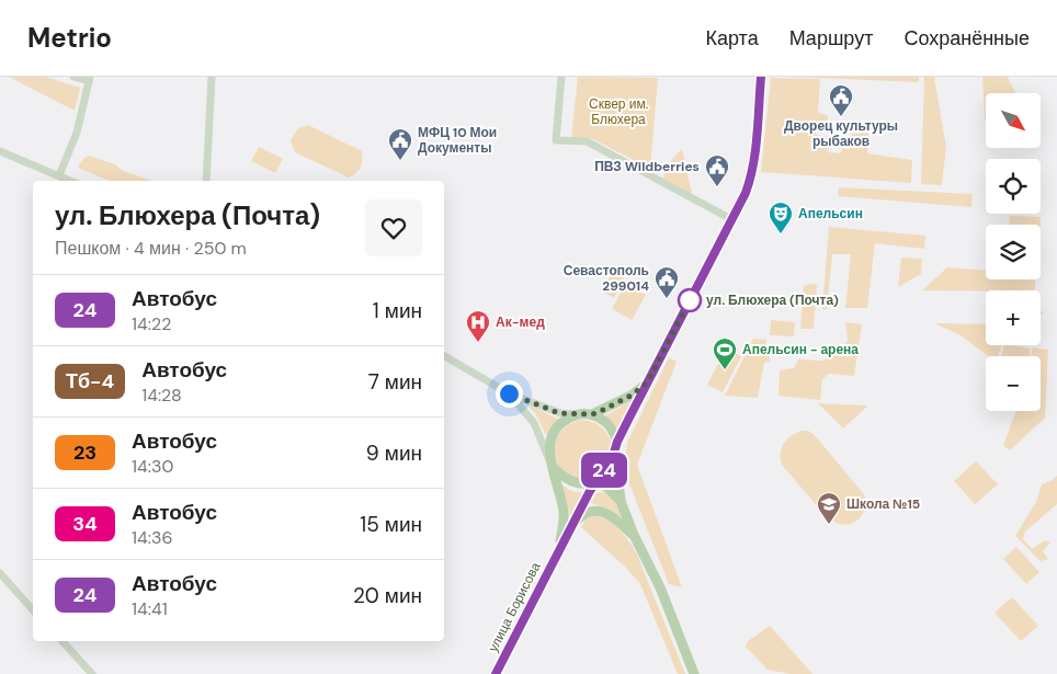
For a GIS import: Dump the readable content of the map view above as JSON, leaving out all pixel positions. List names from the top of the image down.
{
  "streets": {
    "main road": ["улица Борисова"]
  },
  "parks": ["Сквер им. Блюхера"],
  "places": {
    "public building": [
      "Дворец культуры рыбаков",
      "МФЦ 10 Мои Документы",
      "ПВЗ Wildberries",
      "Севастополь 299014"
    ],
    "theatre": ["Апельсин"],
    "other": ["ул. Блюхера (Почта)"],
    "hospital": ["Ак-мед"],
    "sports": ["Апельсин - арена"],
    "school or university": ["Школа №15"]
  },
  "lines": ["bus line 24"],
  "north": "bottom right",
  "page": {
    "header": "Metrio",
    "nav": ["Карта", "Маршрут", "Сохранённые"],
    "on_map": "24",
    "map_buttons": ["+", "−"],
    "heading": ["ул. Блюхера (Почта)", "Пешком · 4 мин · 250 m"],
    "list": [
      {
        "mark": "24",
        "name": "Автобус",
        "note": "14:22",
        "value": "1 мин"
      },
      {
        "mark": "Тб-4",
        "name": "Автобус",
        "note": "14:28",
        "value": "7 мин"
      },
      {
        "mark": "23",
        "name": "Автобус",
        "note": "14:30",
        "value": "9 мин"
      },
      {
        "mark": "34",
        "name": "Автобус",
        "note": "14:36",
        "value": "15 мин"
      },
      {
        "mark": "24",
        "name": "Автобус",
        "note": "14:41",
        "value": "20 мин"
      }
    ]
  }
}
